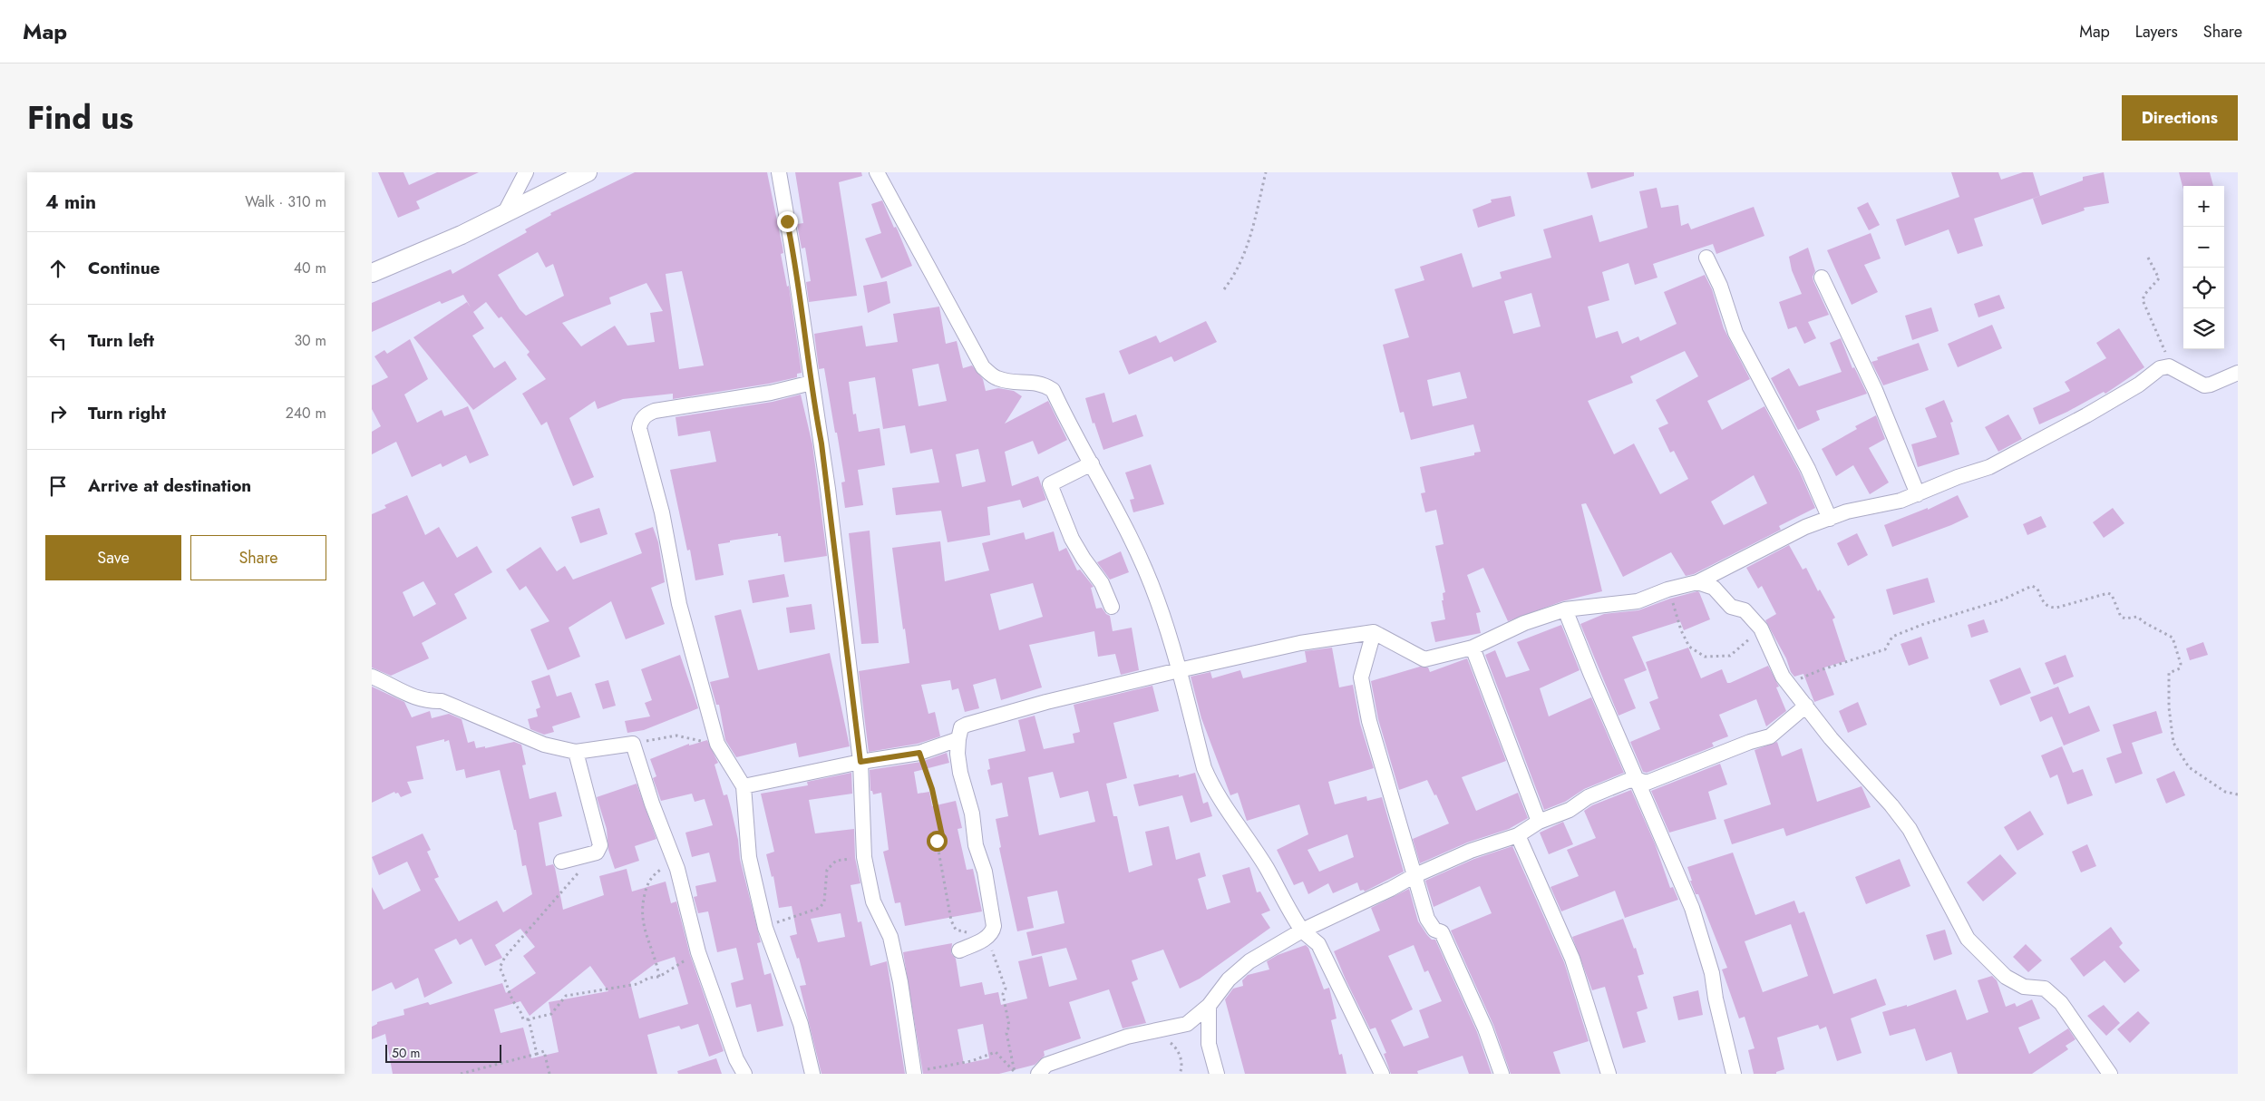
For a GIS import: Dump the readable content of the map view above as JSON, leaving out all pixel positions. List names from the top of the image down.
{
  "scale_bar": "50 m",
  "page": {
    "header": "Map",
    "nav": ["Map", "Layers", "Share"],
    "title": "Find us",
    "buttons": [
      "Directions",
      ["Save", "Share"]
    ],
    "heading": ["4 min", "Walk · 310 m"],
    "map_buttons": ["+", "−"],
    "list": [
      ["Continue", "40 m"],
      ["Turn left", "30 m"],
      ["Turn right", "240 m"],
      "Arrive at destination"
    ],
    "scale": "50 m"
  }
}
